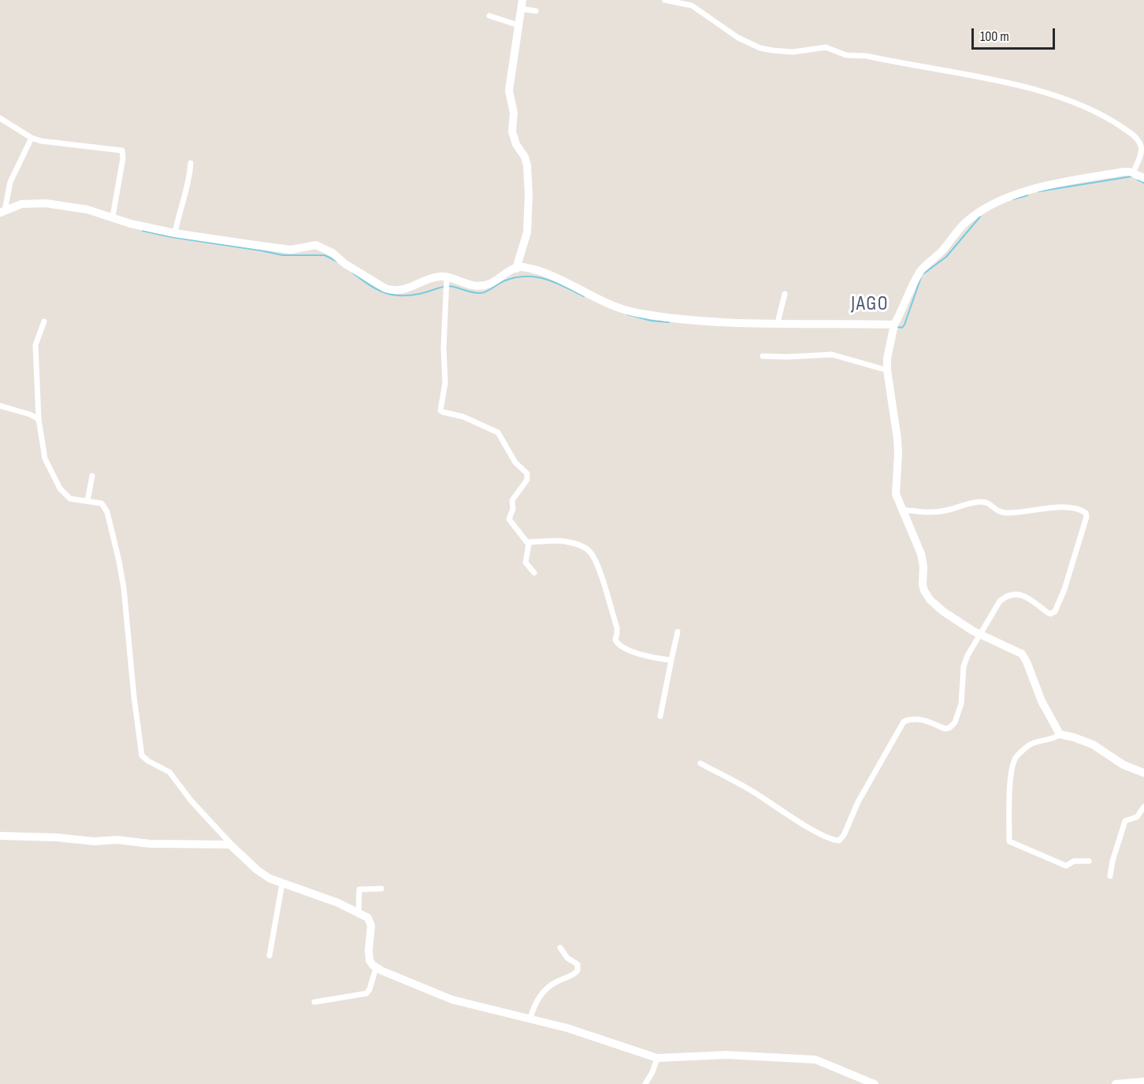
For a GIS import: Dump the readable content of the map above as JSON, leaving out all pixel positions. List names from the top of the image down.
{
  "districts": ["JAGO"],
  "scale_bar": "100 m"
}
